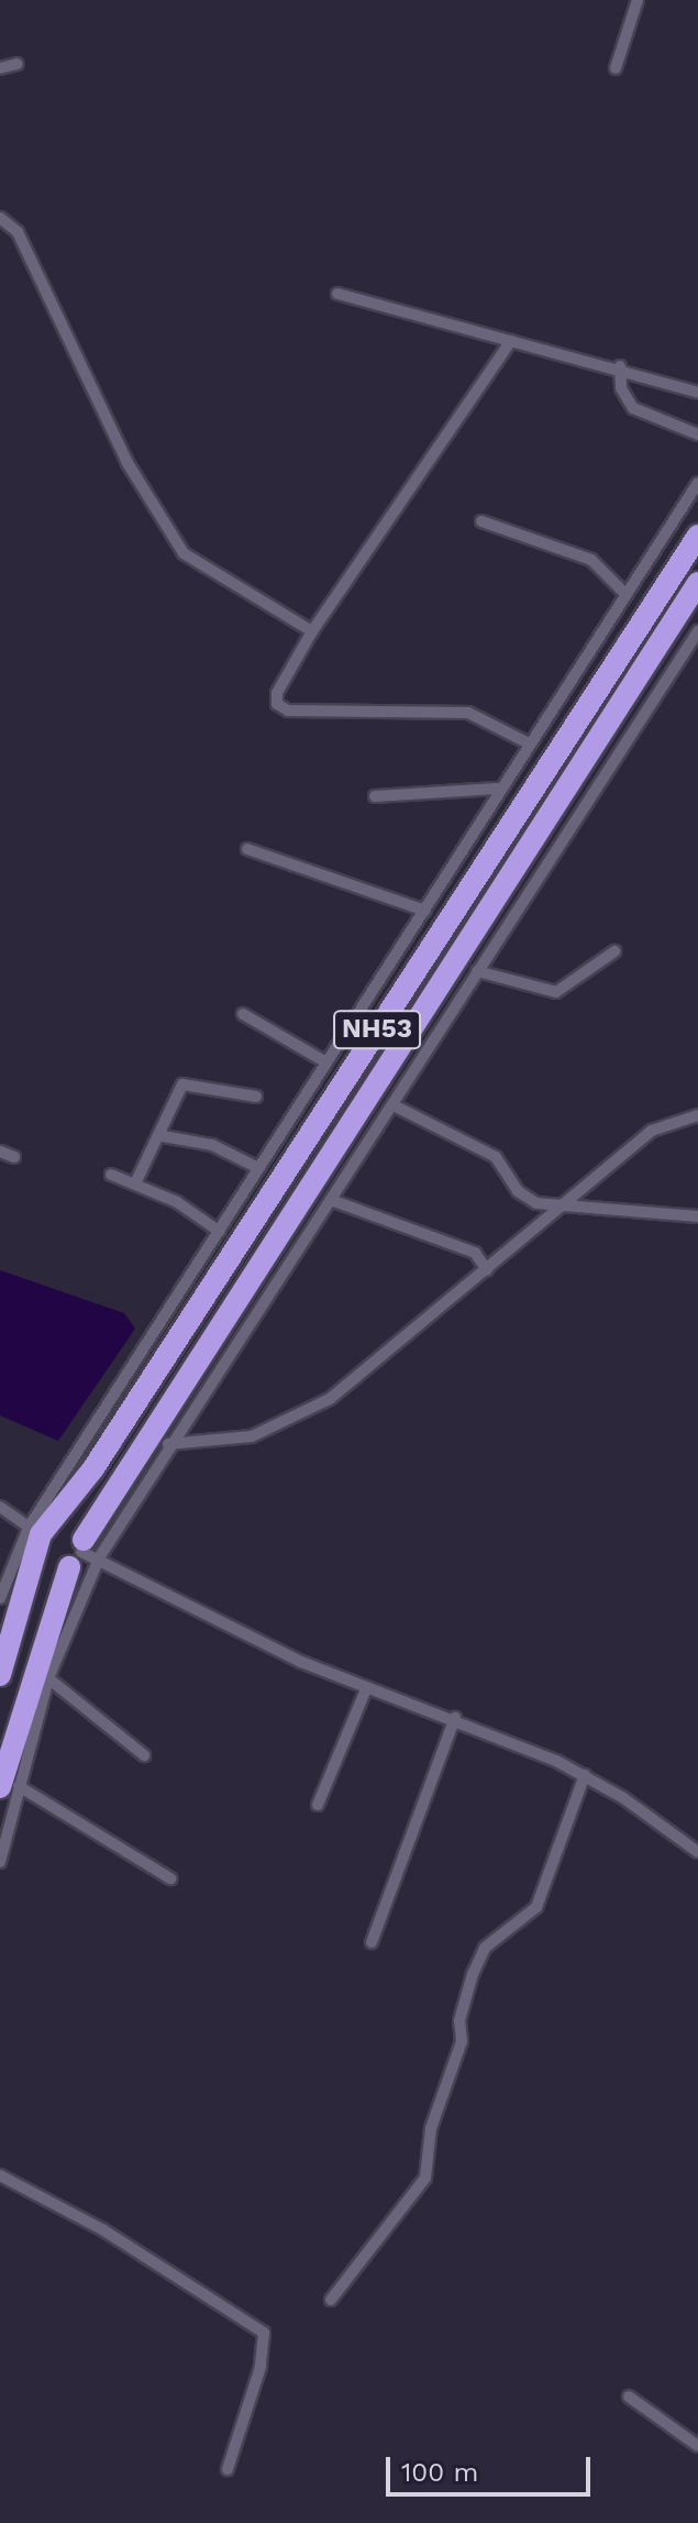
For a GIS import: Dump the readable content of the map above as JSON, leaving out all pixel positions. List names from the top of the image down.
{
  "streets": {
    "highway": ["NH53"]
  },
  "scale_bar": "100 m"
}
